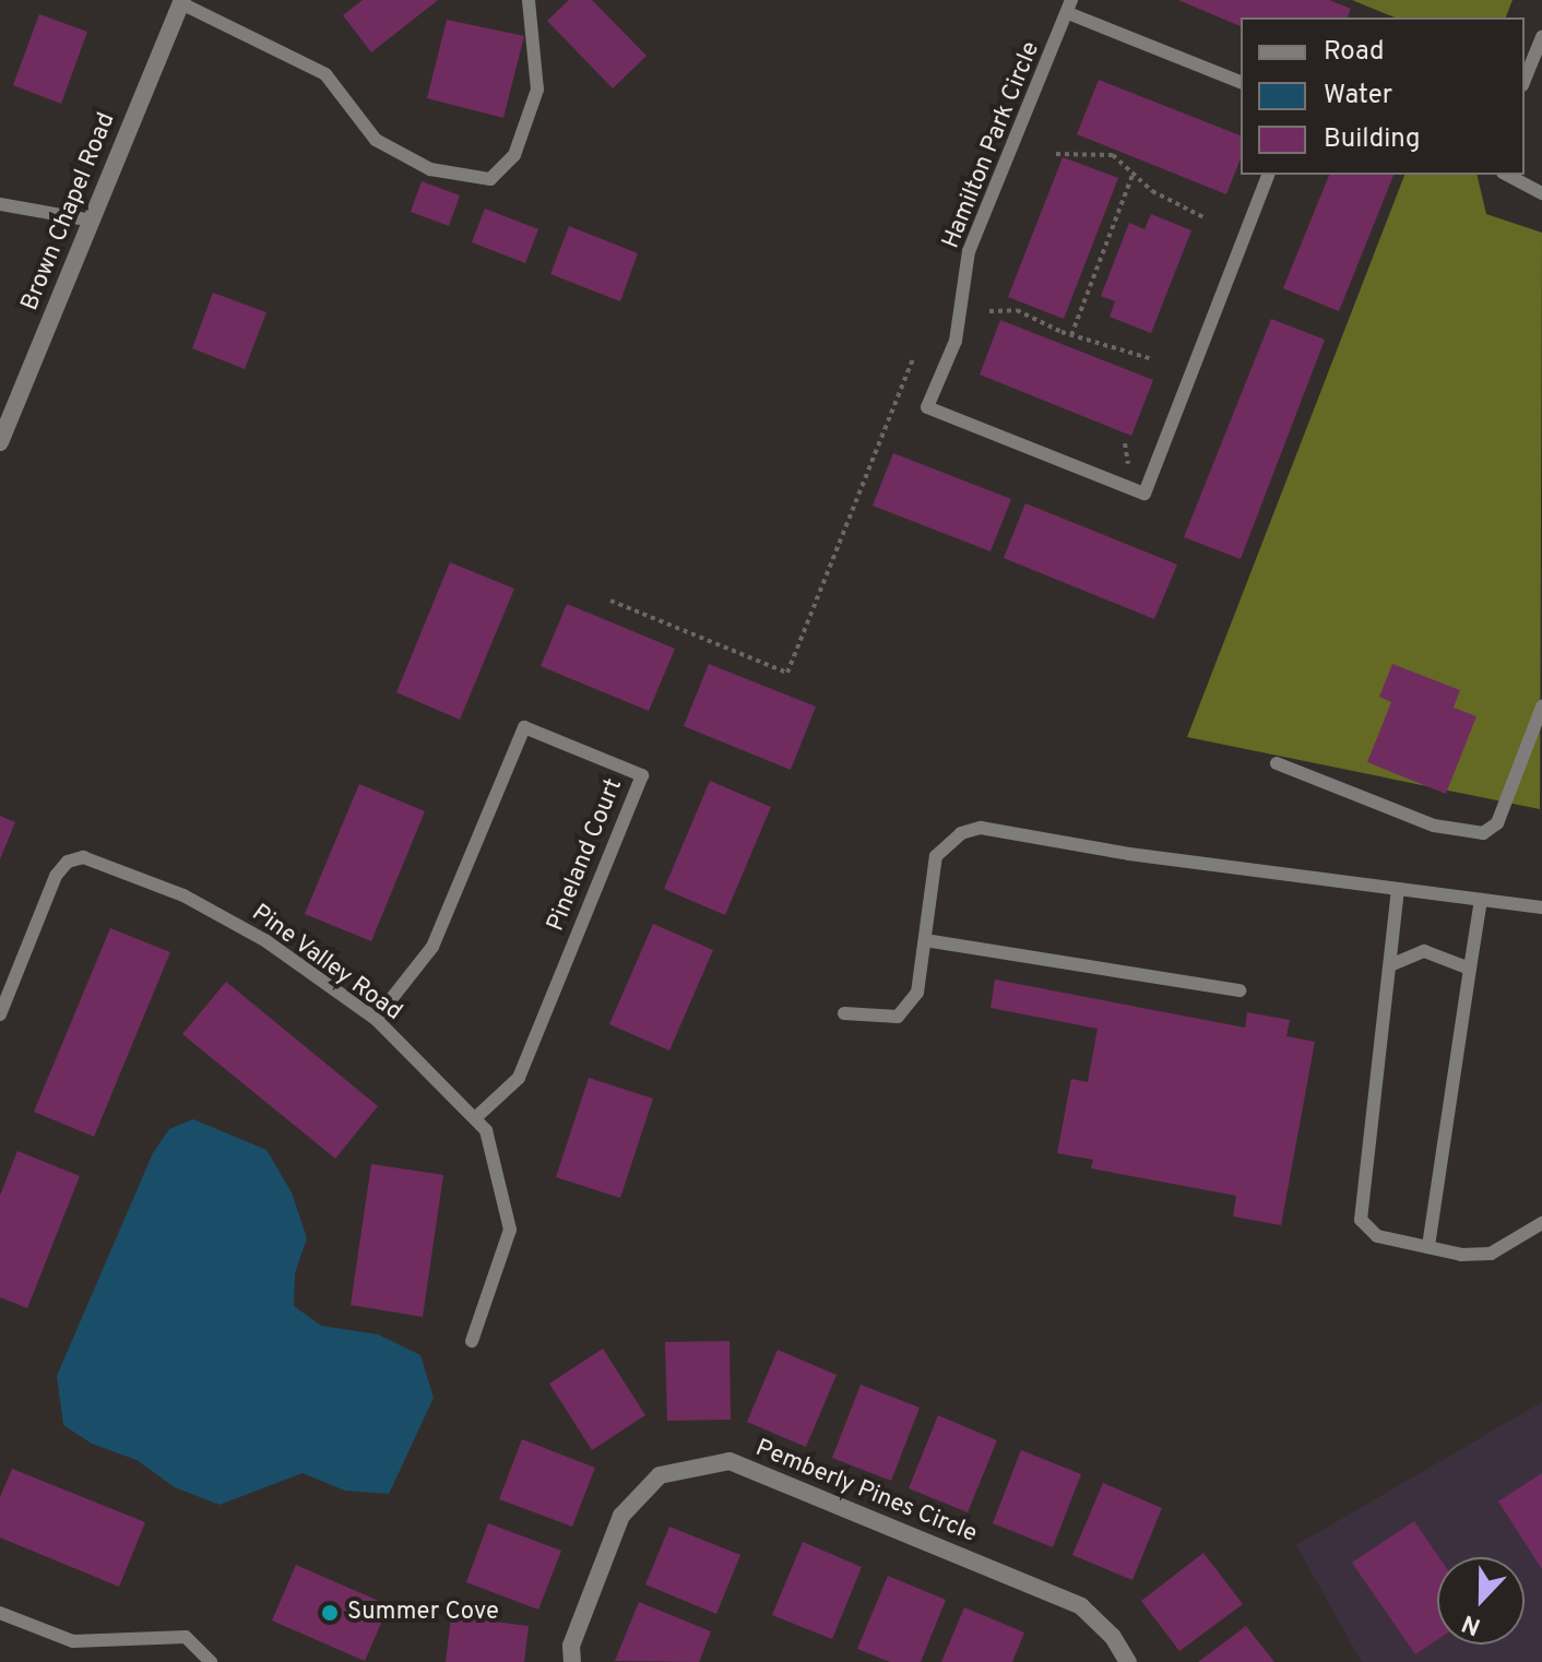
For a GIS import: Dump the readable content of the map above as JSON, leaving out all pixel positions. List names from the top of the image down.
{
  "streets": {
    "street": ["Brown Chapel Road", "Pemberly Pines Circle"],
    "lane": ["Hamilton Park Circle", "Pineland Court", "Pine Valley Road"]
  },
  "crossings": [
    ["Pineland Court", "Pine Valley Road"]
  ],
  "places": ["Summer Cove"],
  "legend": ["Road", "Water", "Building"],
  "north": "bottom"
}
